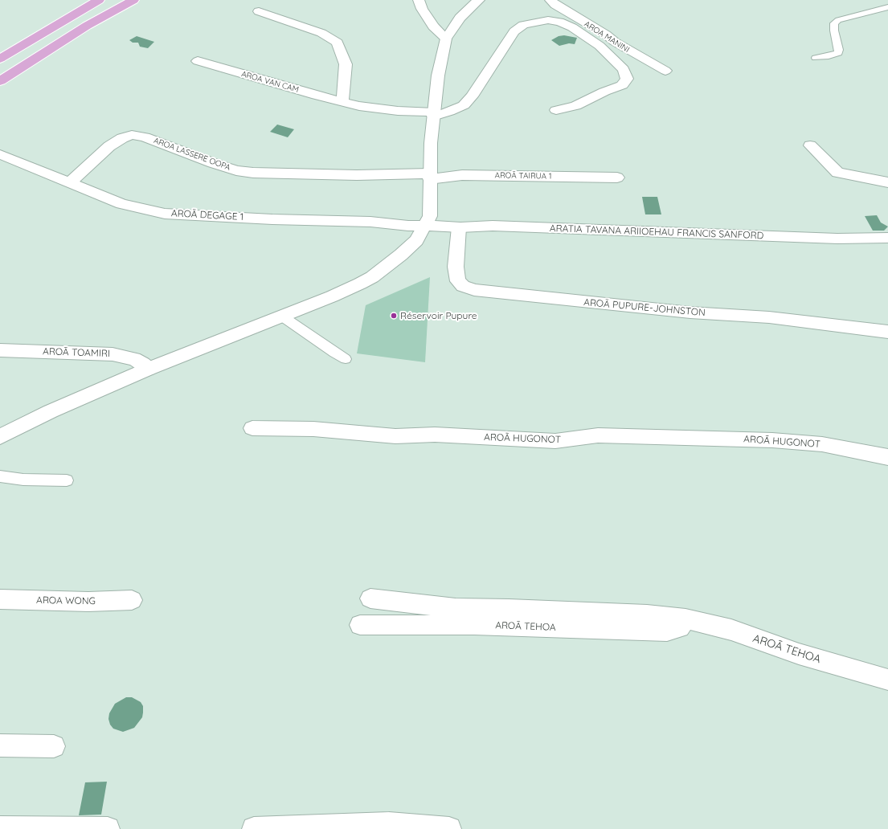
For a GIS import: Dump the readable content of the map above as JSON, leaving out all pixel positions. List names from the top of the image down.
{
  "streets": {
    "street": [
      "AROA MANINI",
      "AROA VAN CAM",
      "AROA LASSERE OOPA",
      "AROĀ TAIRUA 1",
      "AROĀ DEGAGE 1",
      "ARATIA TAVANA ARIIOEHAU FRANCIS SANFORD",
      "AROĀ PUPURE-JOHNSTON",
      "AROĀ TOAMIRI",
      "AROĀ HUGONOT",
      "AROA WONG",
      "AROĀ TEHOA"
    ]
  },
  "crossings": [
    ["AROA LASSERE OOPA", "AROĀ TAIRUA 1"],
    ["AROA LASSERE OOPA", "AROĀ DEGAGE 1"],
    ["AROĀ DEGAGE 1", "ARATIA TAVANA ARIIOEHAU FRANCIS SANFORD"],
    ["ARATIA TAVANA ARIIOEHAU FRANCIS SANFORD", "AROĀ PUPURE-JOHNSTON"]
  ],
  "places": ["Réservoir Pupure"]
}
